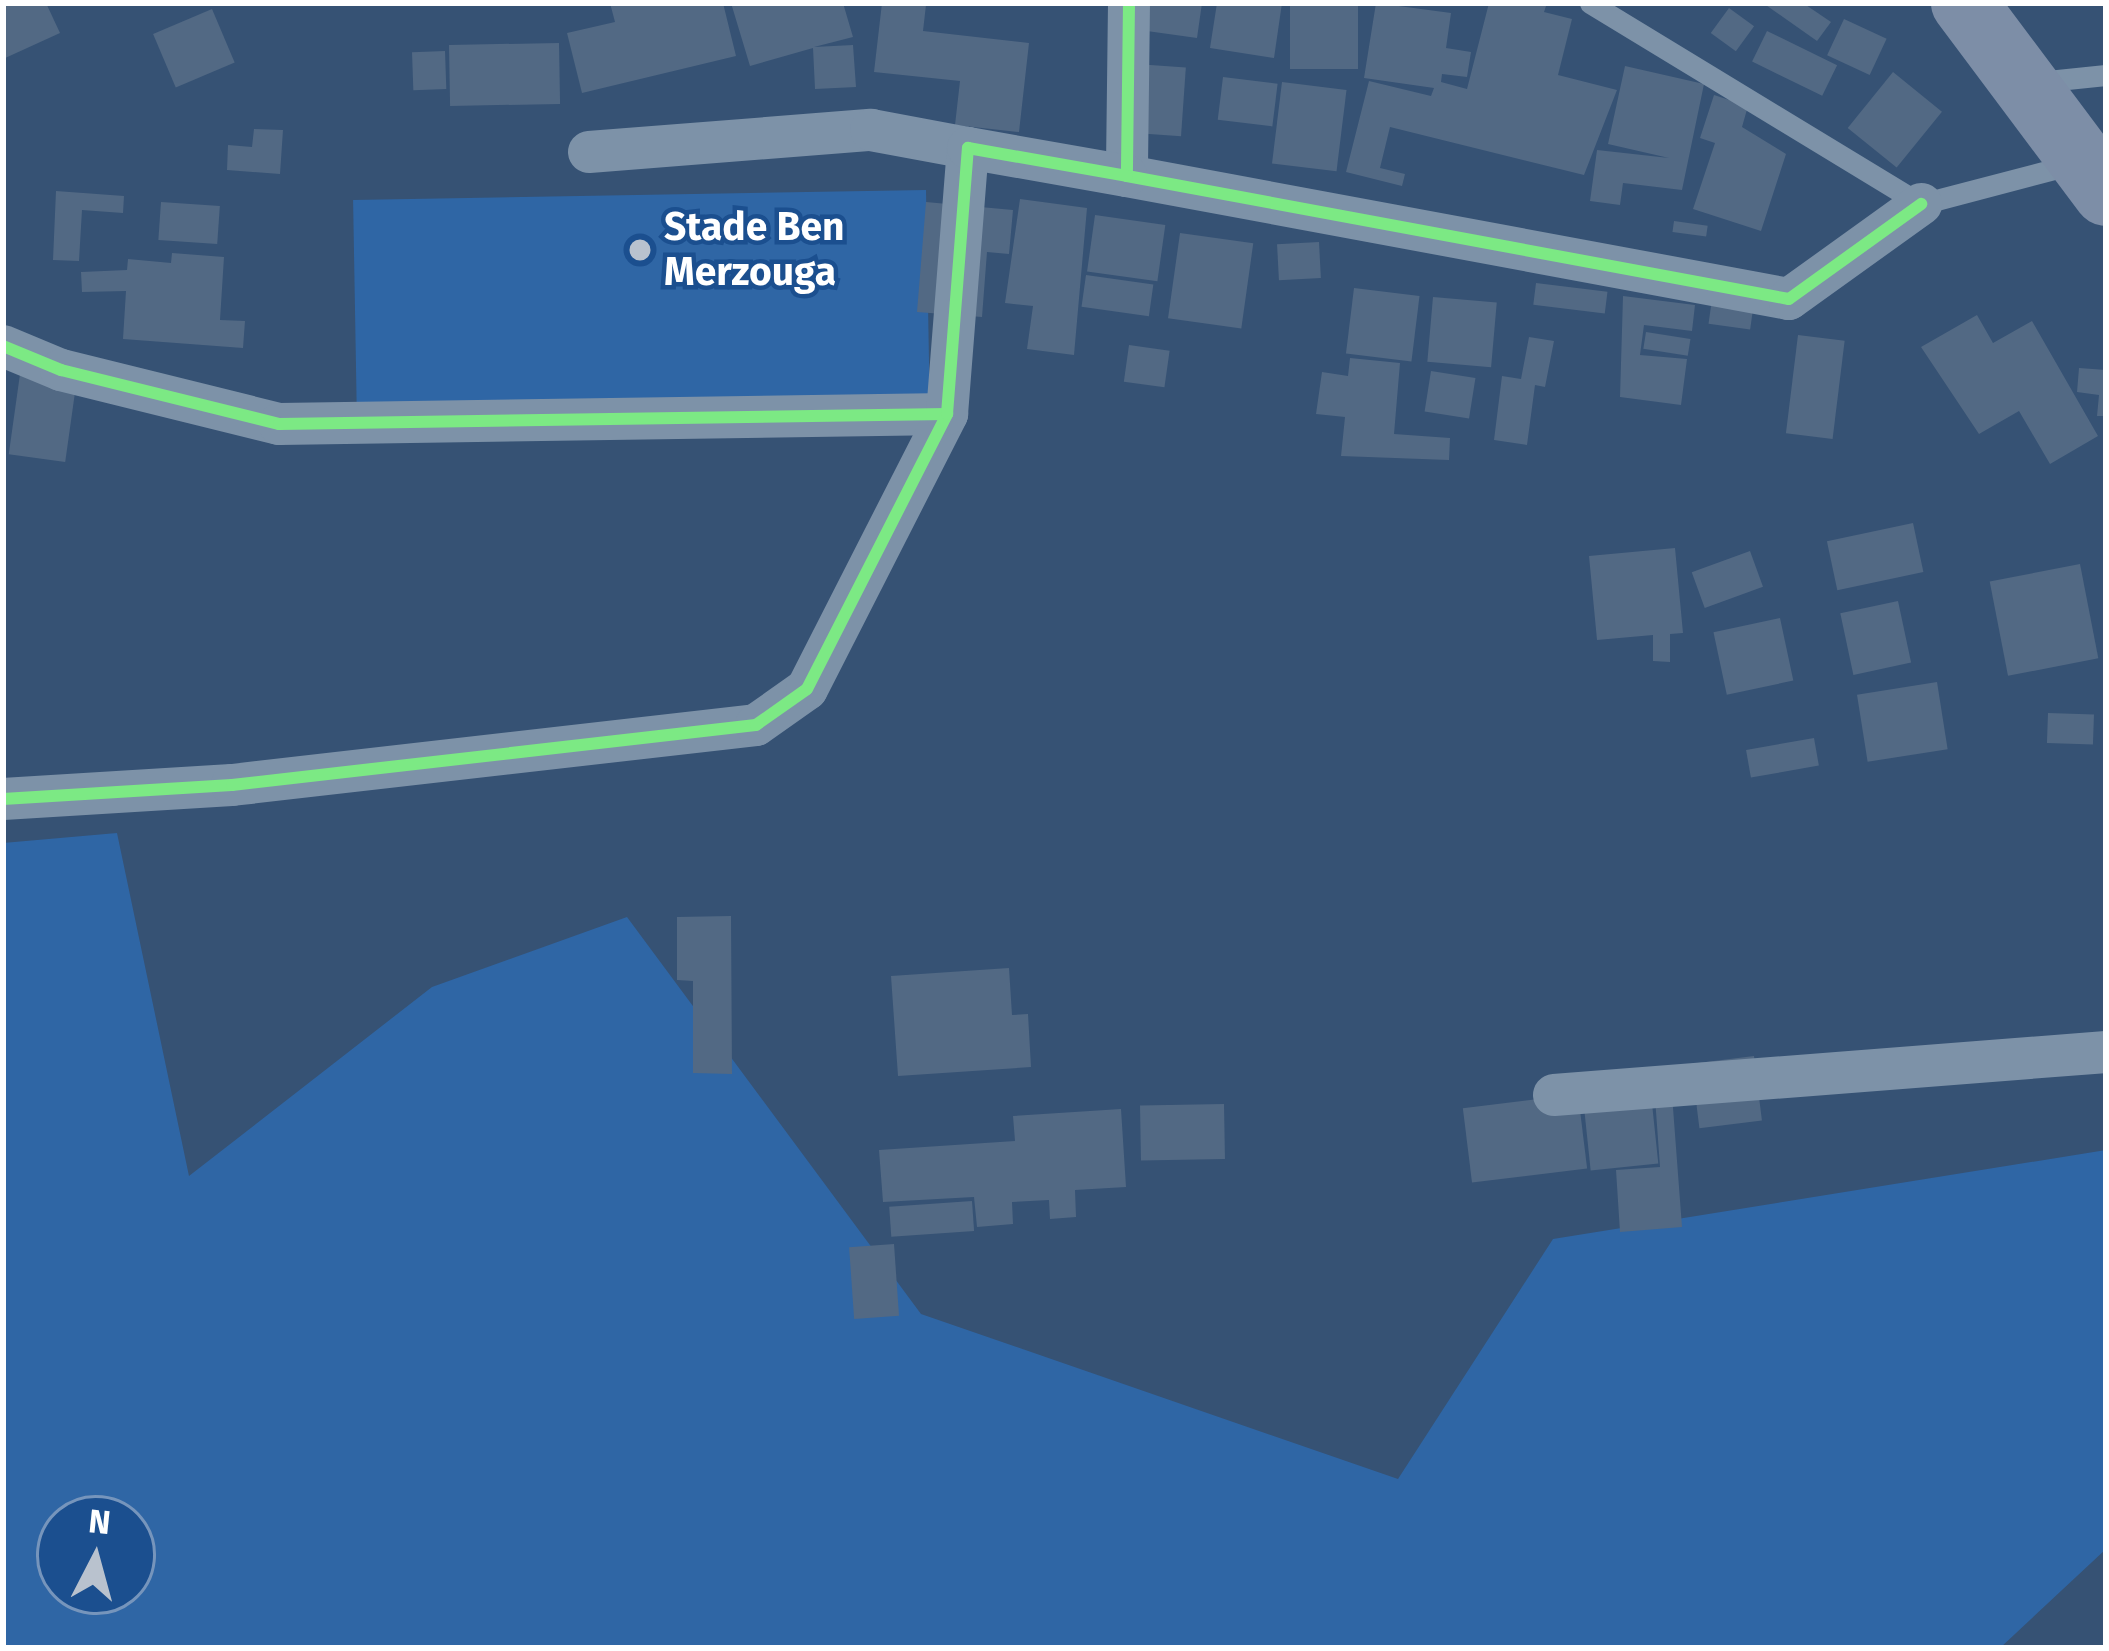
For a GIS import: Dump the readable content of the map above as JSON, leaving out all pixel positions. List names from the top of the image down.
{
  "places": ["Stade Ben Merzouga"],
  "north": "top"
}
